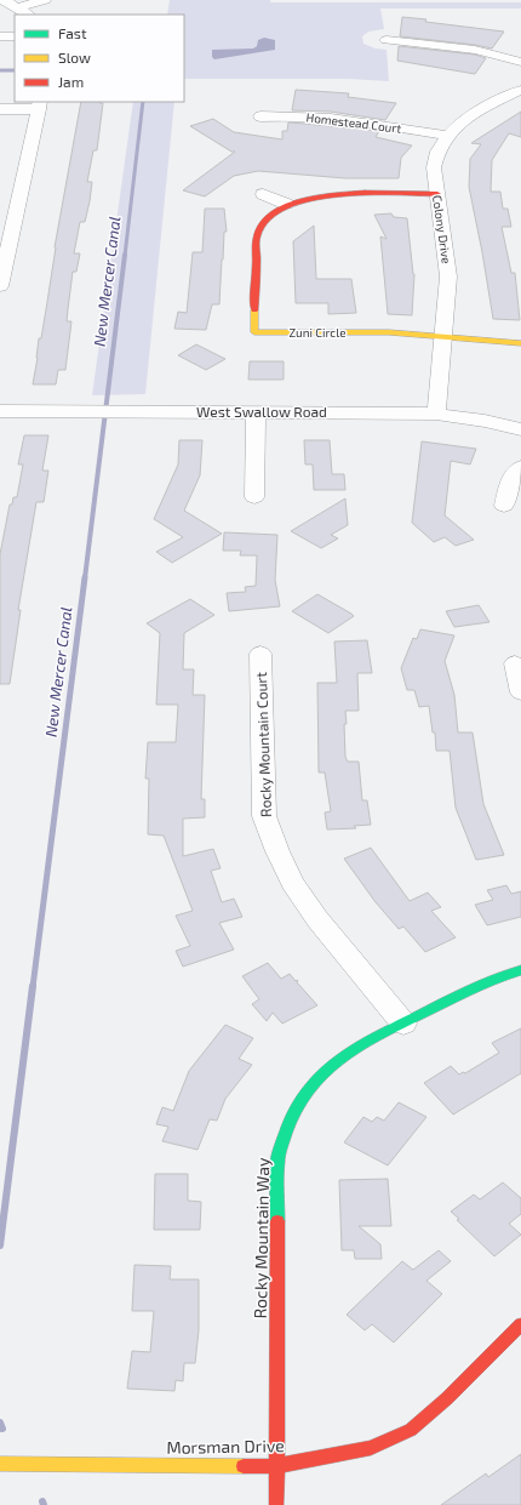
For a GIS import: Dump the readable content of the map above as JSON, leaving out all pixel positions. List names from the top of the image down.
{
  "streets": {
    "street": [
      "Homestead Court",
      "Colony Drive",
      "Zuni Circle",
      "West Swallow Road",
      "Rocky Mountain Court",
      "Rocky Mountain Way",
      "Morsman Drive"
    ]
  },
  "crossings": [
    ["Homestead Court", "Colony Drive"],
    ["Colony Drive", "Zuni Circle"],
    ["Colony Drive", "West Swallow Road"],
    ["Rocky Mountain Court", "Rocky Mountain Way"],
    ["Rocky Mountain Way", "Morsman Drive"]
  ],
  "water": ["New Mercer Canal"],
  "legend": ["Fast", "Slow", "Jam"]
}
